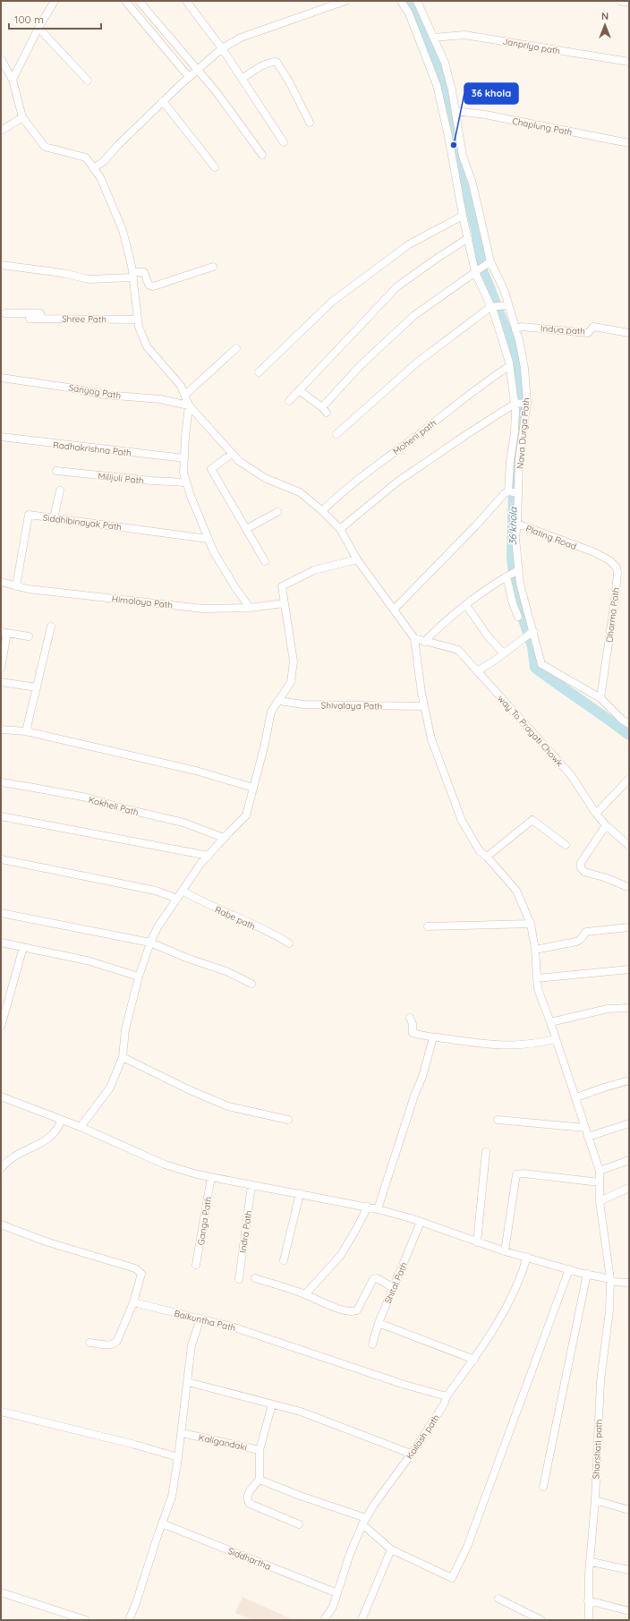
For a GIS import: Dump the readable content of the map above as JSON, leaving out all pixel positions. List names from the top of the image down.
{
  "streets": {
    "street": [
      "Janpriya path",
      "Chaplung Path",
      "Shree Path",
      "Indua path",
      "Sanyog Path",
      "Nava Durga Path",
      "Moheni path",
      "Radhakrishna Path",
      "Milijuli Path",
      "Siddhibinayak Path",
      "Plating Road",
      "Himalaya Path",
      "Dharma Path",
      "Shivalaya Path",
      "way To Pragati Chowk",
      "Kokheli Path",
      "Rabe path",
      "Ganga Path",
      "Indra Path",
      "Shital Path",
      "Baikuntha Path",
      "Kailash path",
      "Kaligandaki",
      "Sharshati path",
      "Siddhartha"
    ]
  },
  "crossings": [
    ["Janpriya path", "Nava Durga Path"],
    ["Chaplung Path", "Nava Durga Path"],
    ["Indua path", "Nava Durga Path"],
    ["Nava Durga Path", "Plating Road"],
    ["Nava Durga Path", "Dharma Path"],
    ["Siddhibinayak Path", "Himalaya Path"],
    ["Plating Road", "Dharma Path"],
    ["Shivalaya Path", "Sharshati path"],
    ["way To Pragati Chowk", "Sharshati path"],
    ["Baikuntha Path", "Kailash path"],
    ["Kailash path", "Siddhartha"]
  ],
  "water": ["36 khola"],
  "places": ["36 khola"],
  "scale_bar": "100 m",
  "north": "top"
}
